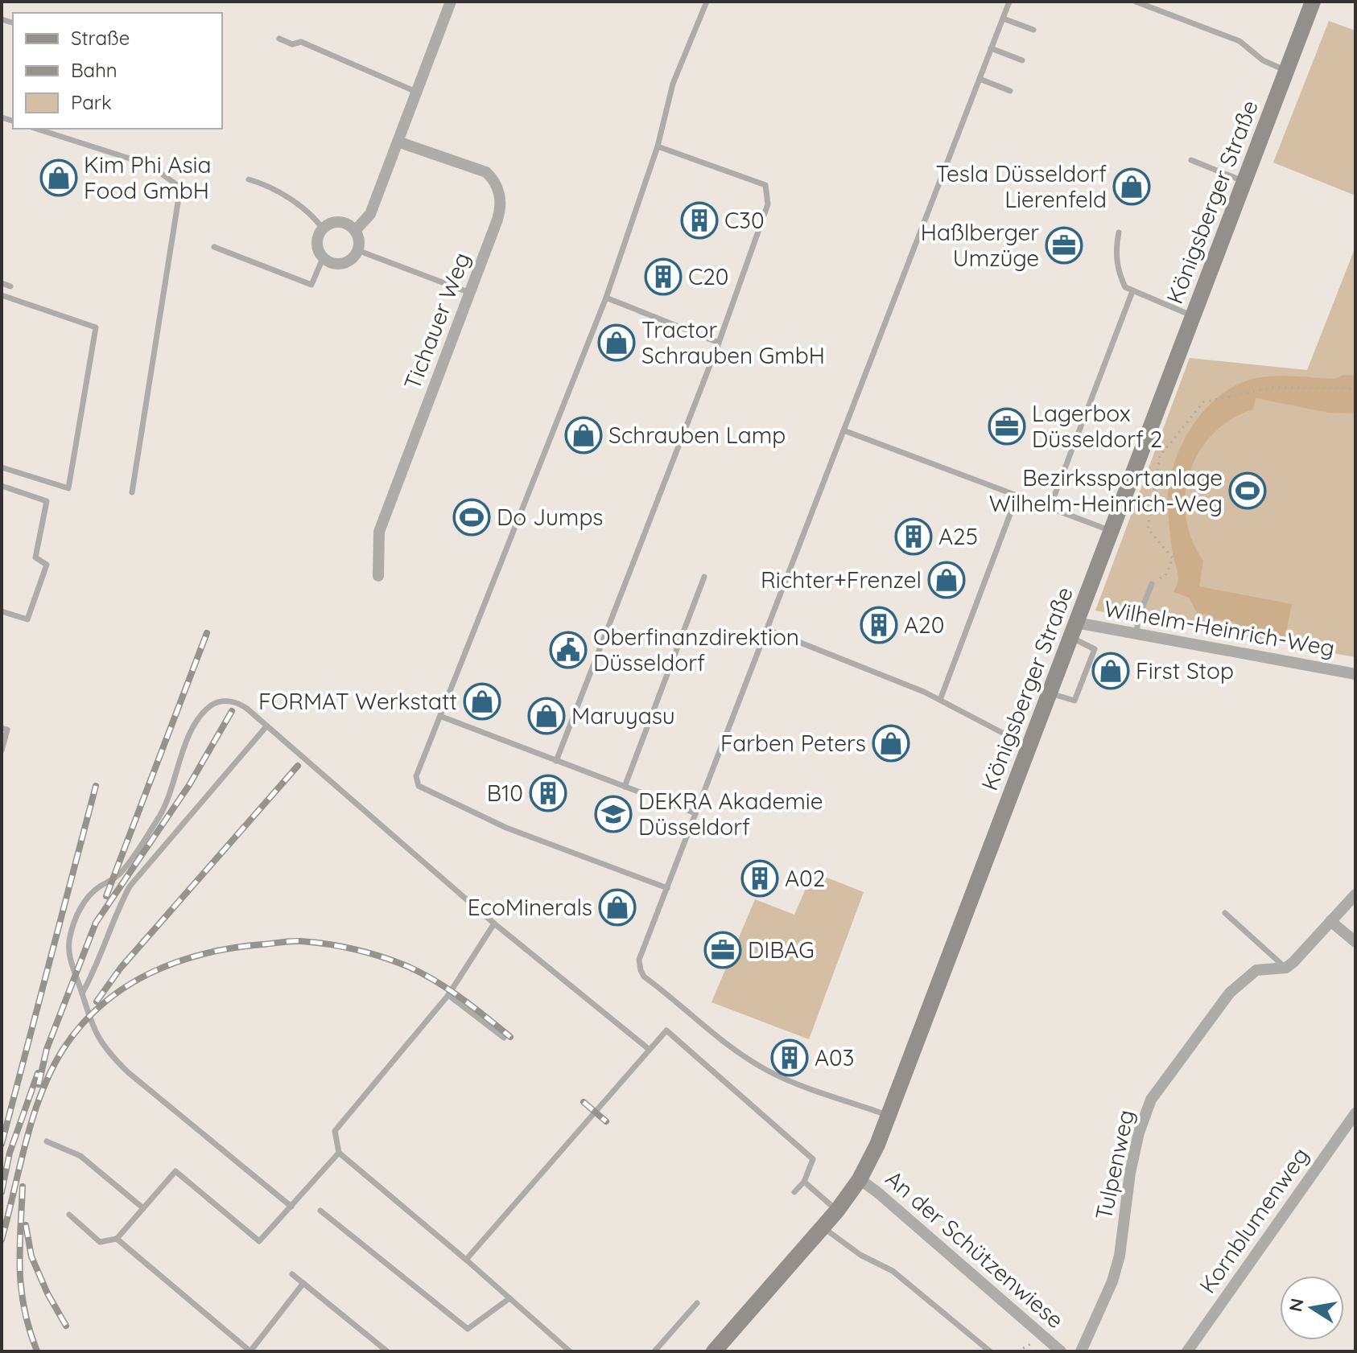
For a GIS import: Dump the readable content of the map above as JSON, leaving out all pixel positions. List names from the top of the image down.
{
  "streets": {
    "main road": ["Königsberger Straße"],
    "street": [
      "Tichauer Weg",
      "Wilhelm-Heinrich-Weg",
      "Tulpenweg",
      "Kornblumenweg",
      "An der Schützenwiese"
    ]
  },
  "crossings": [
    ["Königsberger Straße", "Wilhelm-Heinrich-Weg"],
    ["Königsberger Straße", "An der Schützenwiese"]
  ],
  "places": {
    "shop": [
      "Kim Phi Asia Food GmbH",
      "Tesla Düsseldorf Lierenfeld",
      "Tractor Schrauben GmbH",
      "Schrauben Lamp",
      "Richter+Frenzel",
      "First Stop",
      "FORMAT Werkstatt",
      "Maruyasu",
      "Farben Peters",
      "EcoMinerals"
    ],
    "building": [
      "C30",
      "C20",
      "A25",
      "A20",
      "B10",
      "A02",
      "A03"
    ],
    "office": ["Haßlberger Umzüge", "Lagerbox Düsseldorf 2", "DIBAG"],
    "sports": ["Bezirkssportanlage Wilhelm-Heinrich-Weg", "Do Jumps"],
    "public building": ["Oberfinanzdirektion Düsseldorf"],
    "school or university": ["DEKRA Akademie Düsseldorf"]
  },
  "legend": ["Straße", "Bahn", "Park"],
  "north": "left"
}
